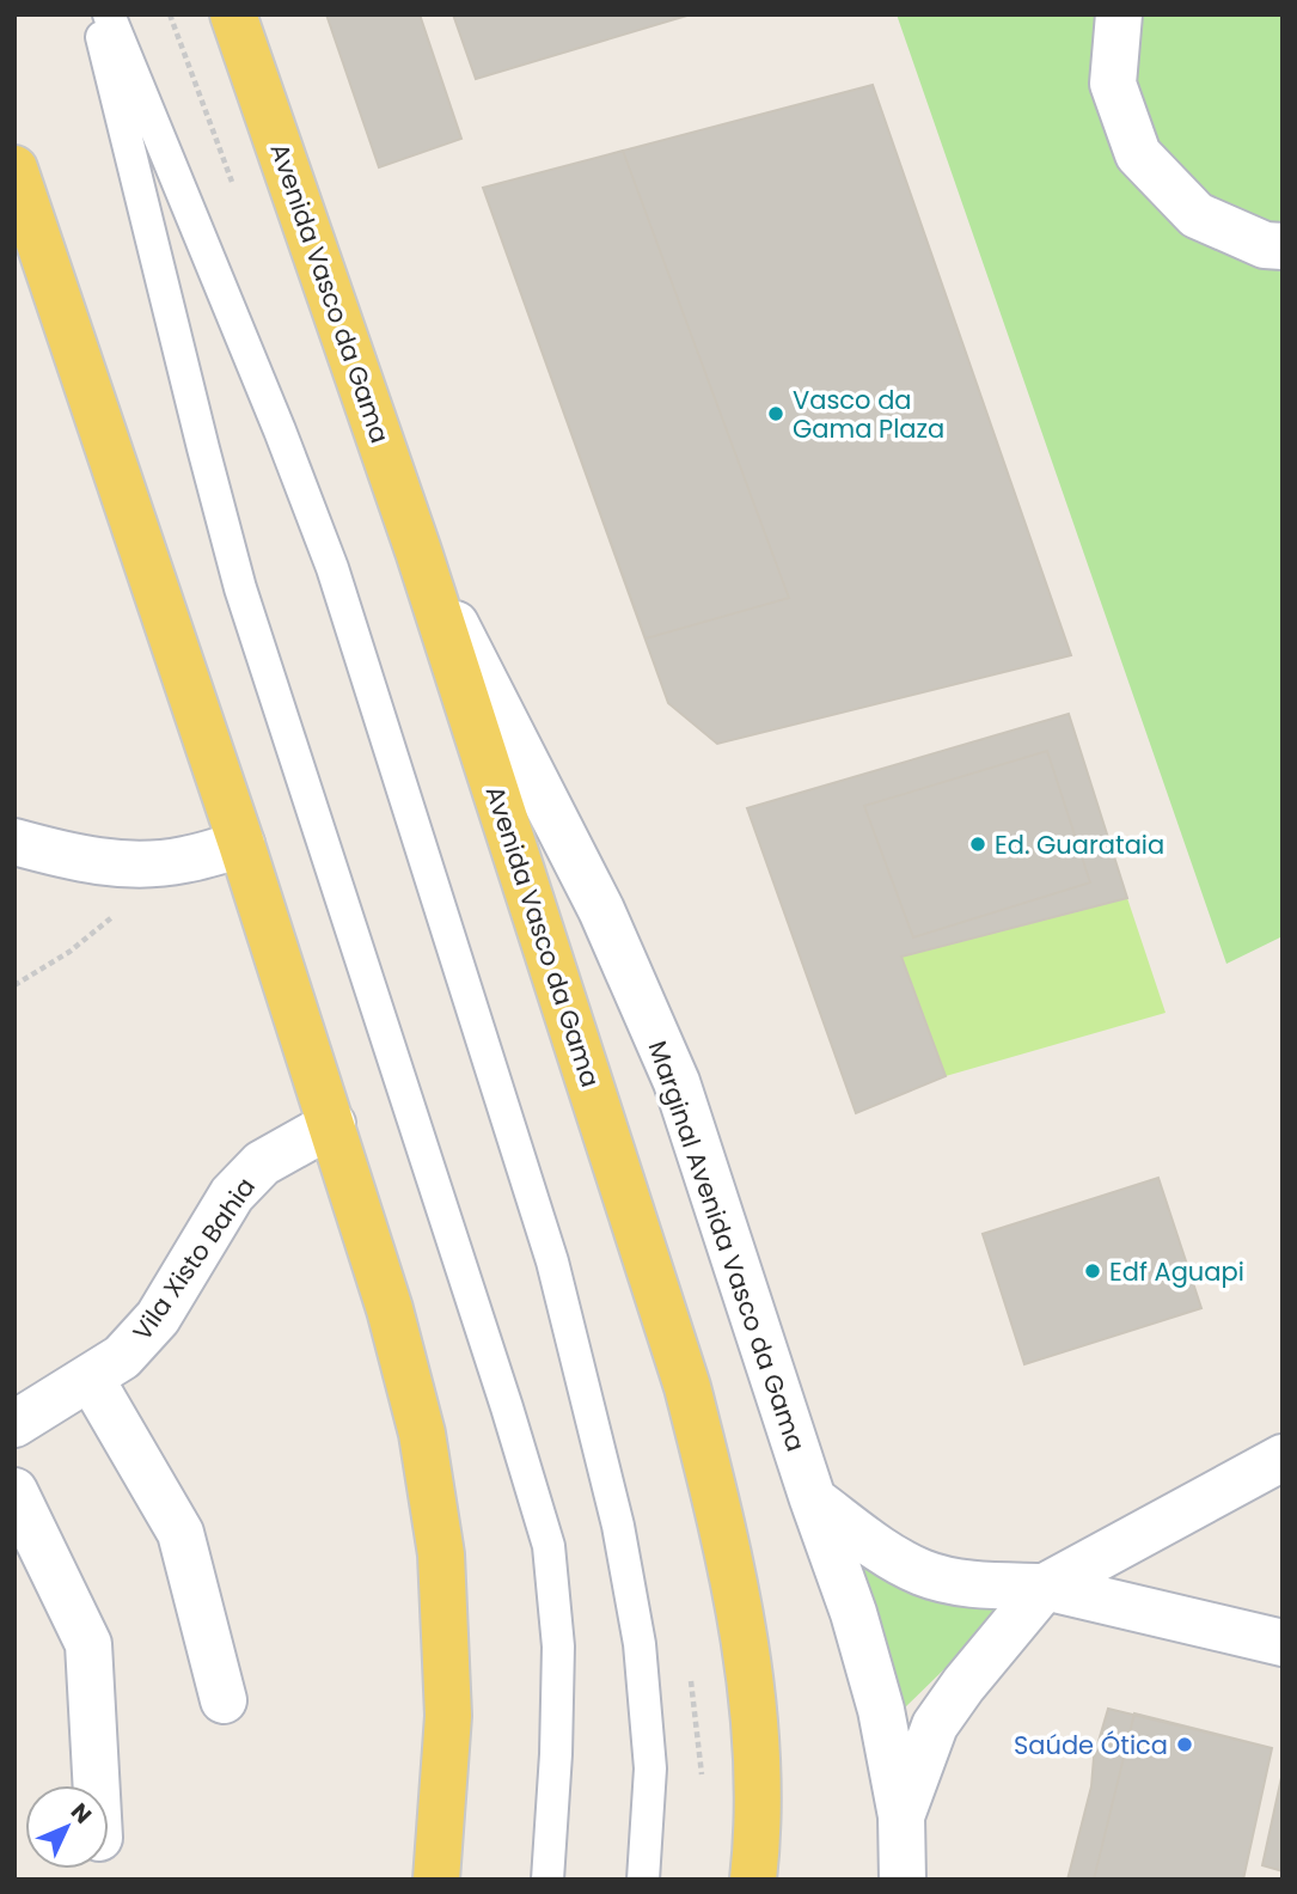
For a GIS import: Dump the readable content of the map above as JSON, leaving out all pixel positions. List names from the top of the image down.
{
  "streets": {
    "main road": ["Avenida Vasco da Gama"],
    "street": ["Marginal Avenida Vasco da Gama", "Vila Xisto Bahia"]
  },
  "crossings": [
    ["Avenida Vasco da Gama", "Marginal Avenida Vasco da Gama"]
  ],
  "places": [
    "Vasco da Gama Plaza",
    "Ed. Guarataia",
    "Edf Aguapi",
    "Saúde Ótica"
  ],
  "north": "top right"
}
